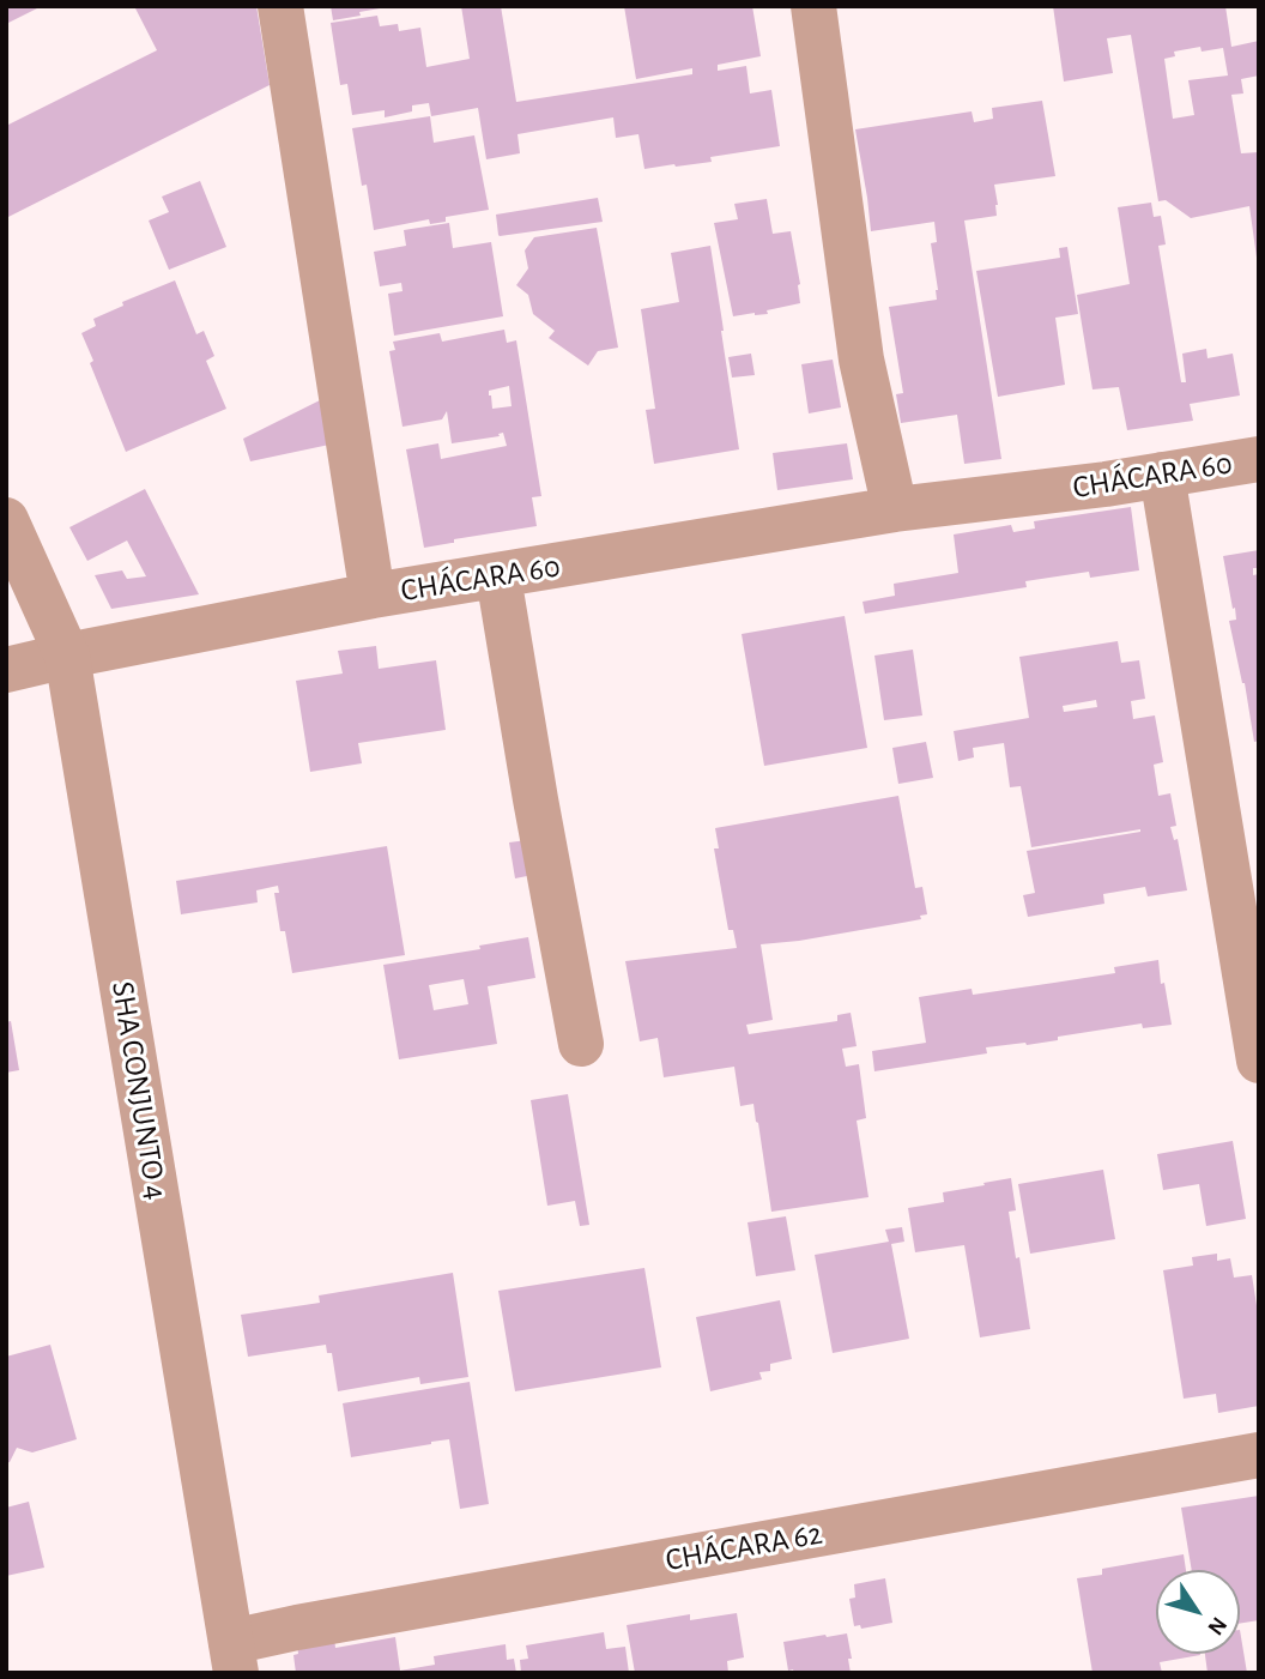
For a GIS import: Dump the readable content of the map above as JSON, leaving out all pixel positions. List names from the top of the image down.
{
  "streets": {
    "street": ["CHÁCARA 60", "SHA CONJUNTO 4", "CHÁCARA 62"]
  },
  "crossings": [
    ["CHÁCARA 60", "SHA CONJUNTO 4"],
    ["SHA CONJUNTO 4", "CHÁCARA 62"]
  ],
  "north": "bottom right"
}
